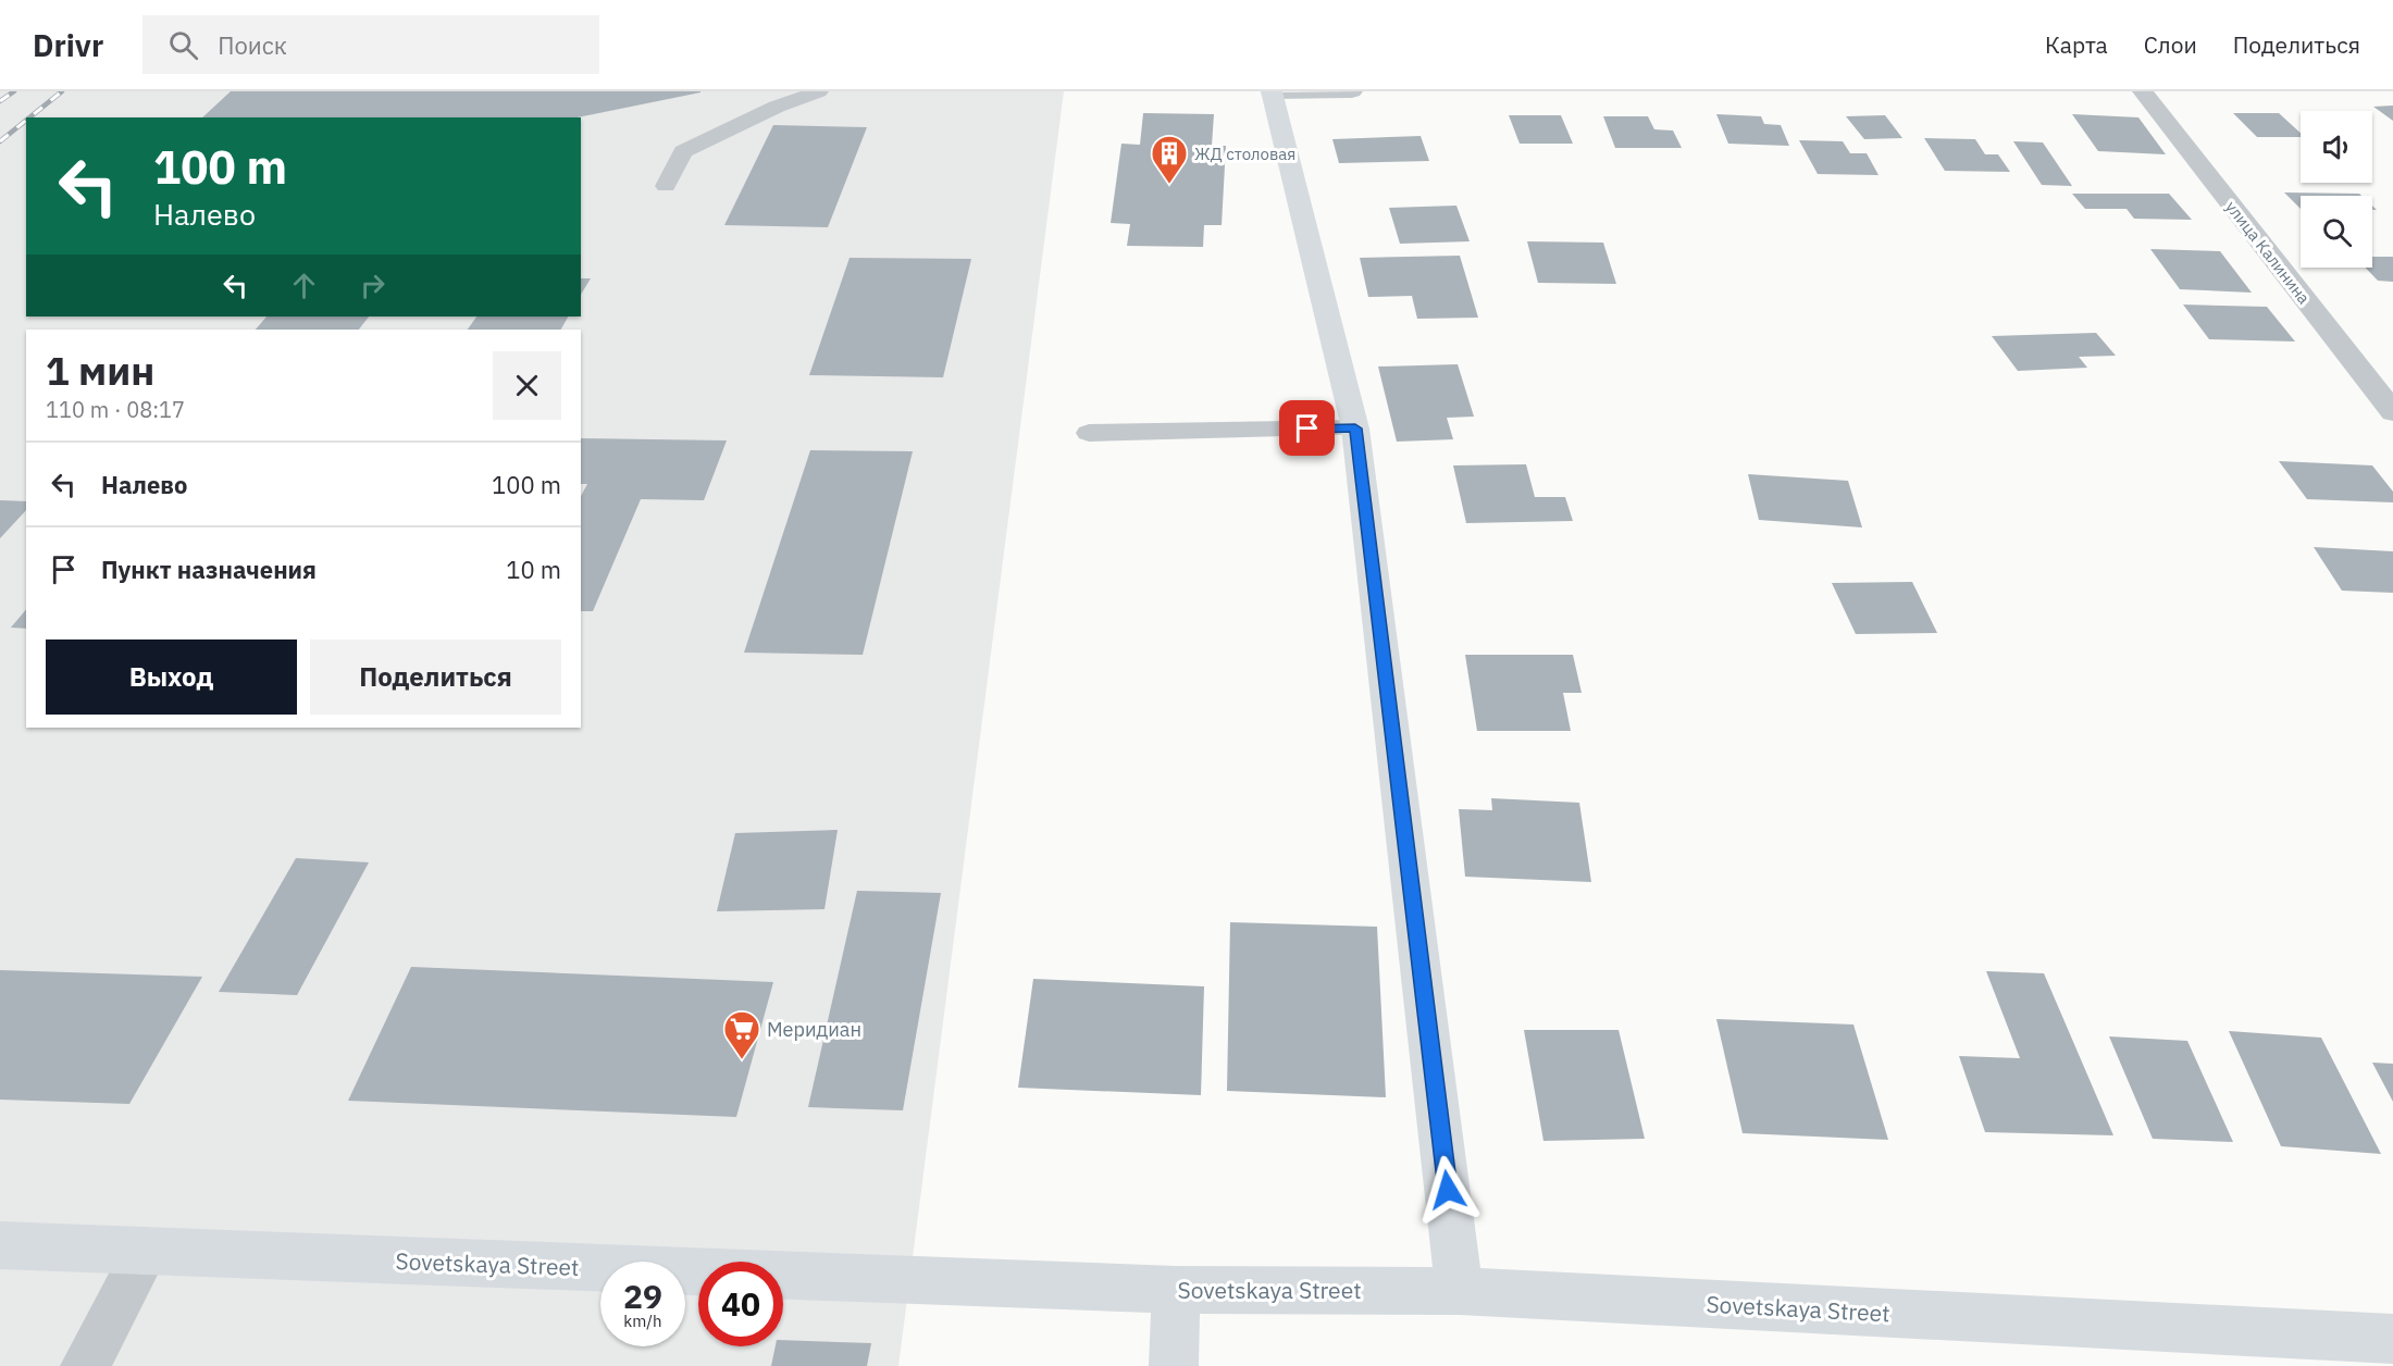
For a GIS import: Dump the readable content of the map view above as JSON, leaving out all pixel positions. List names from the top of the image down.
{
  "streets": {
    "street": ["улица Калинина", "Sovetskaya Street"]
  },
  "places": {
    "building": ["ЖД столовая"],
    "supermarket": ["Меридиан"]
  },
  "page": {
    "header": "Drivr",
    "search": "Поиск",
    "nav": ["Карта", "Слои", "Поделиться"],
    "turn": ["100 m", "Налево"],
    "heading": ["1 мин", "110 m · 08:17"],
    "list": [
      {
        "name": "Налево",
        "value": "100 m"
      },
      {
        "name": "Пункт назначения",
        "value": "10 m"
      }
    ],
    "buttons": ["Выход", "Поделиться"],
    "speed": "29 km/h",
    "limit": "40"
  }
}
